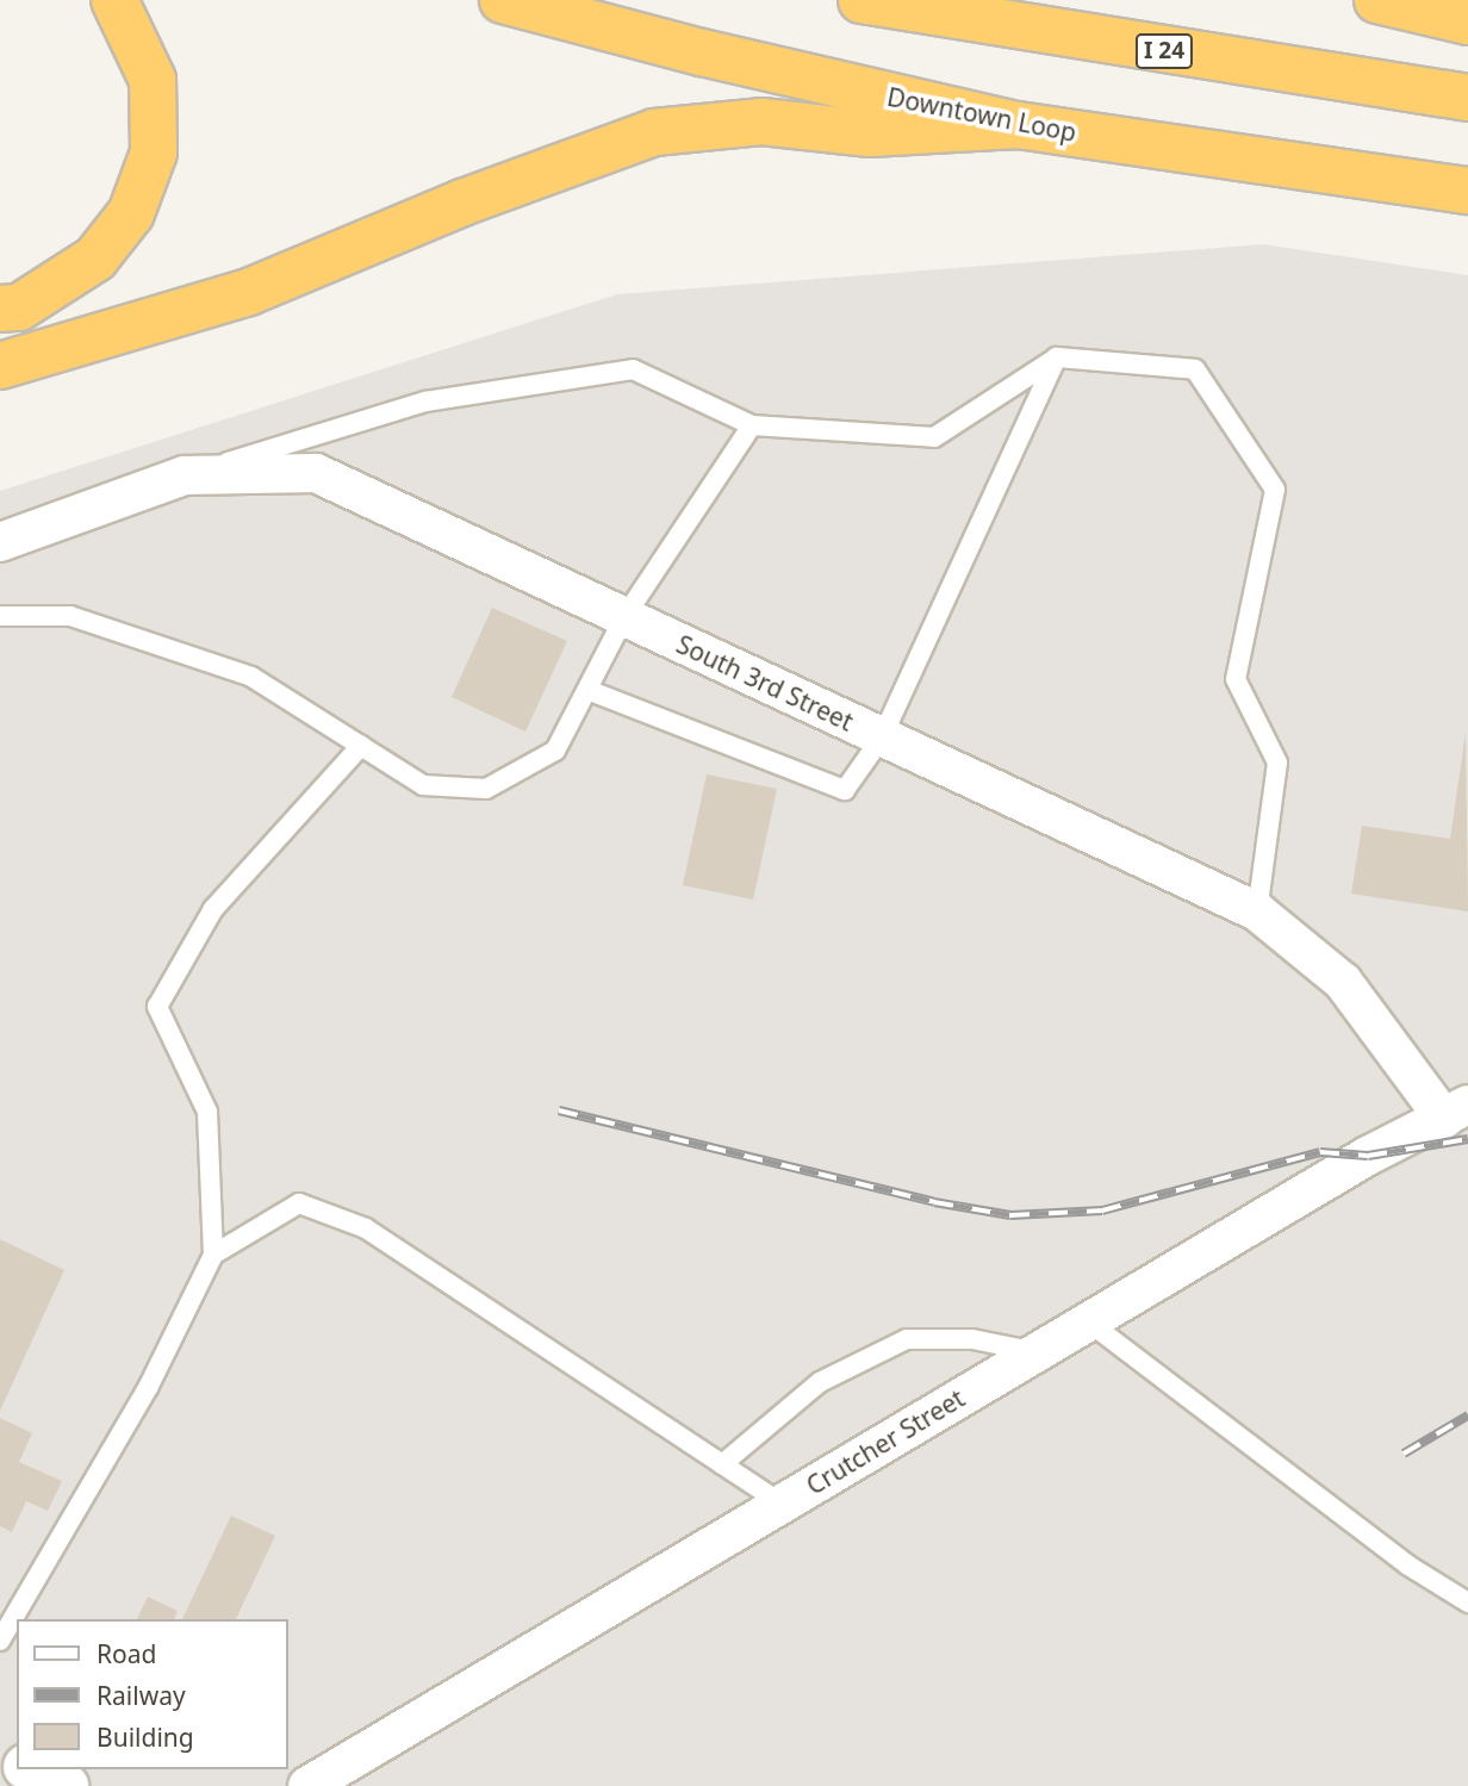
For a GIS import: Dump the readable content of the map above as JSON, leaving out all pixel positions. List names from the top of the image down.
{
  "streets": {
    "highway": ["I 24", "Downtown Loop"],
    "street": ["South 3rd Street", "Crutcher Street"]
  },
  "crossings": [
    ["South 3rd Street", "Crutcher Street"]
  ],
  "legend": ["Road", "Railway", "Building"]
}
